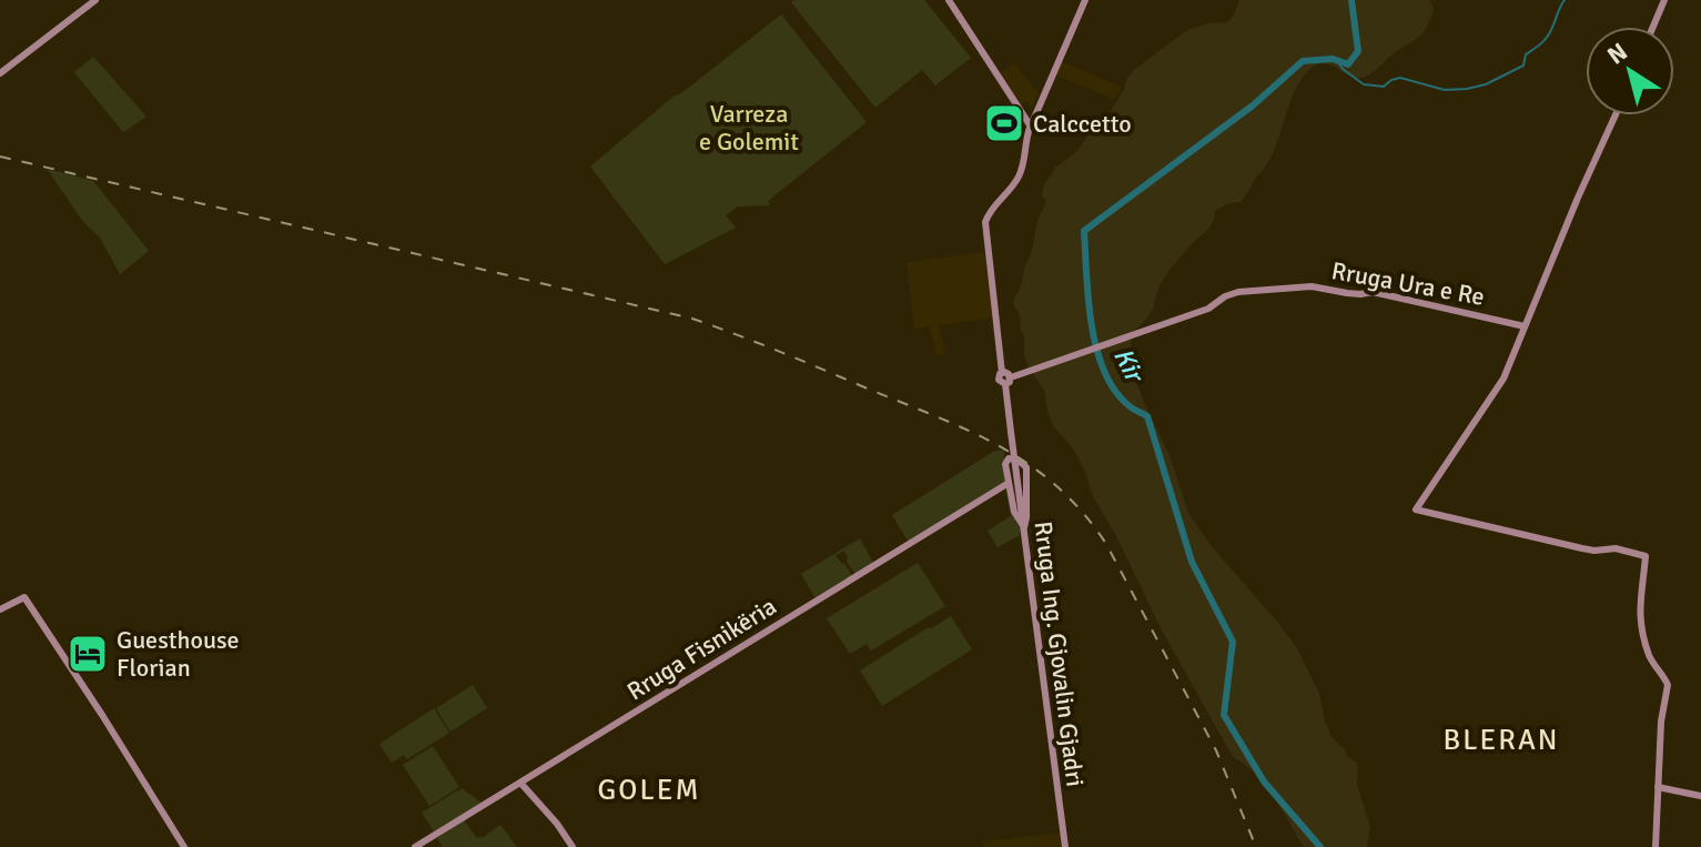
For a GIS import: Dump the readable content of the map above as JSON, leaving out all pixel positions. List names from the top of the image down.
{
  "streets": {
    "street": ["Rruga Ura e Re", "Rruga Fisnikëria", "Rruga Ing. Gjovalin Gjadri"]
  },
  "crossings": [
    ["Rruga Ura e Re", "Rruga Ing. Gjovalin Gjadri"]
  ],
  "districts": ["BLERAN", "GOLEM"],
  "water": ["Kir"],
  "parks": ["Varreza e Golemit"],
  "places": {
    "sports": ["Calccetto"],
    "hotel": ["Guesthouse Florian"]
  },
  "north": "top left"
}
